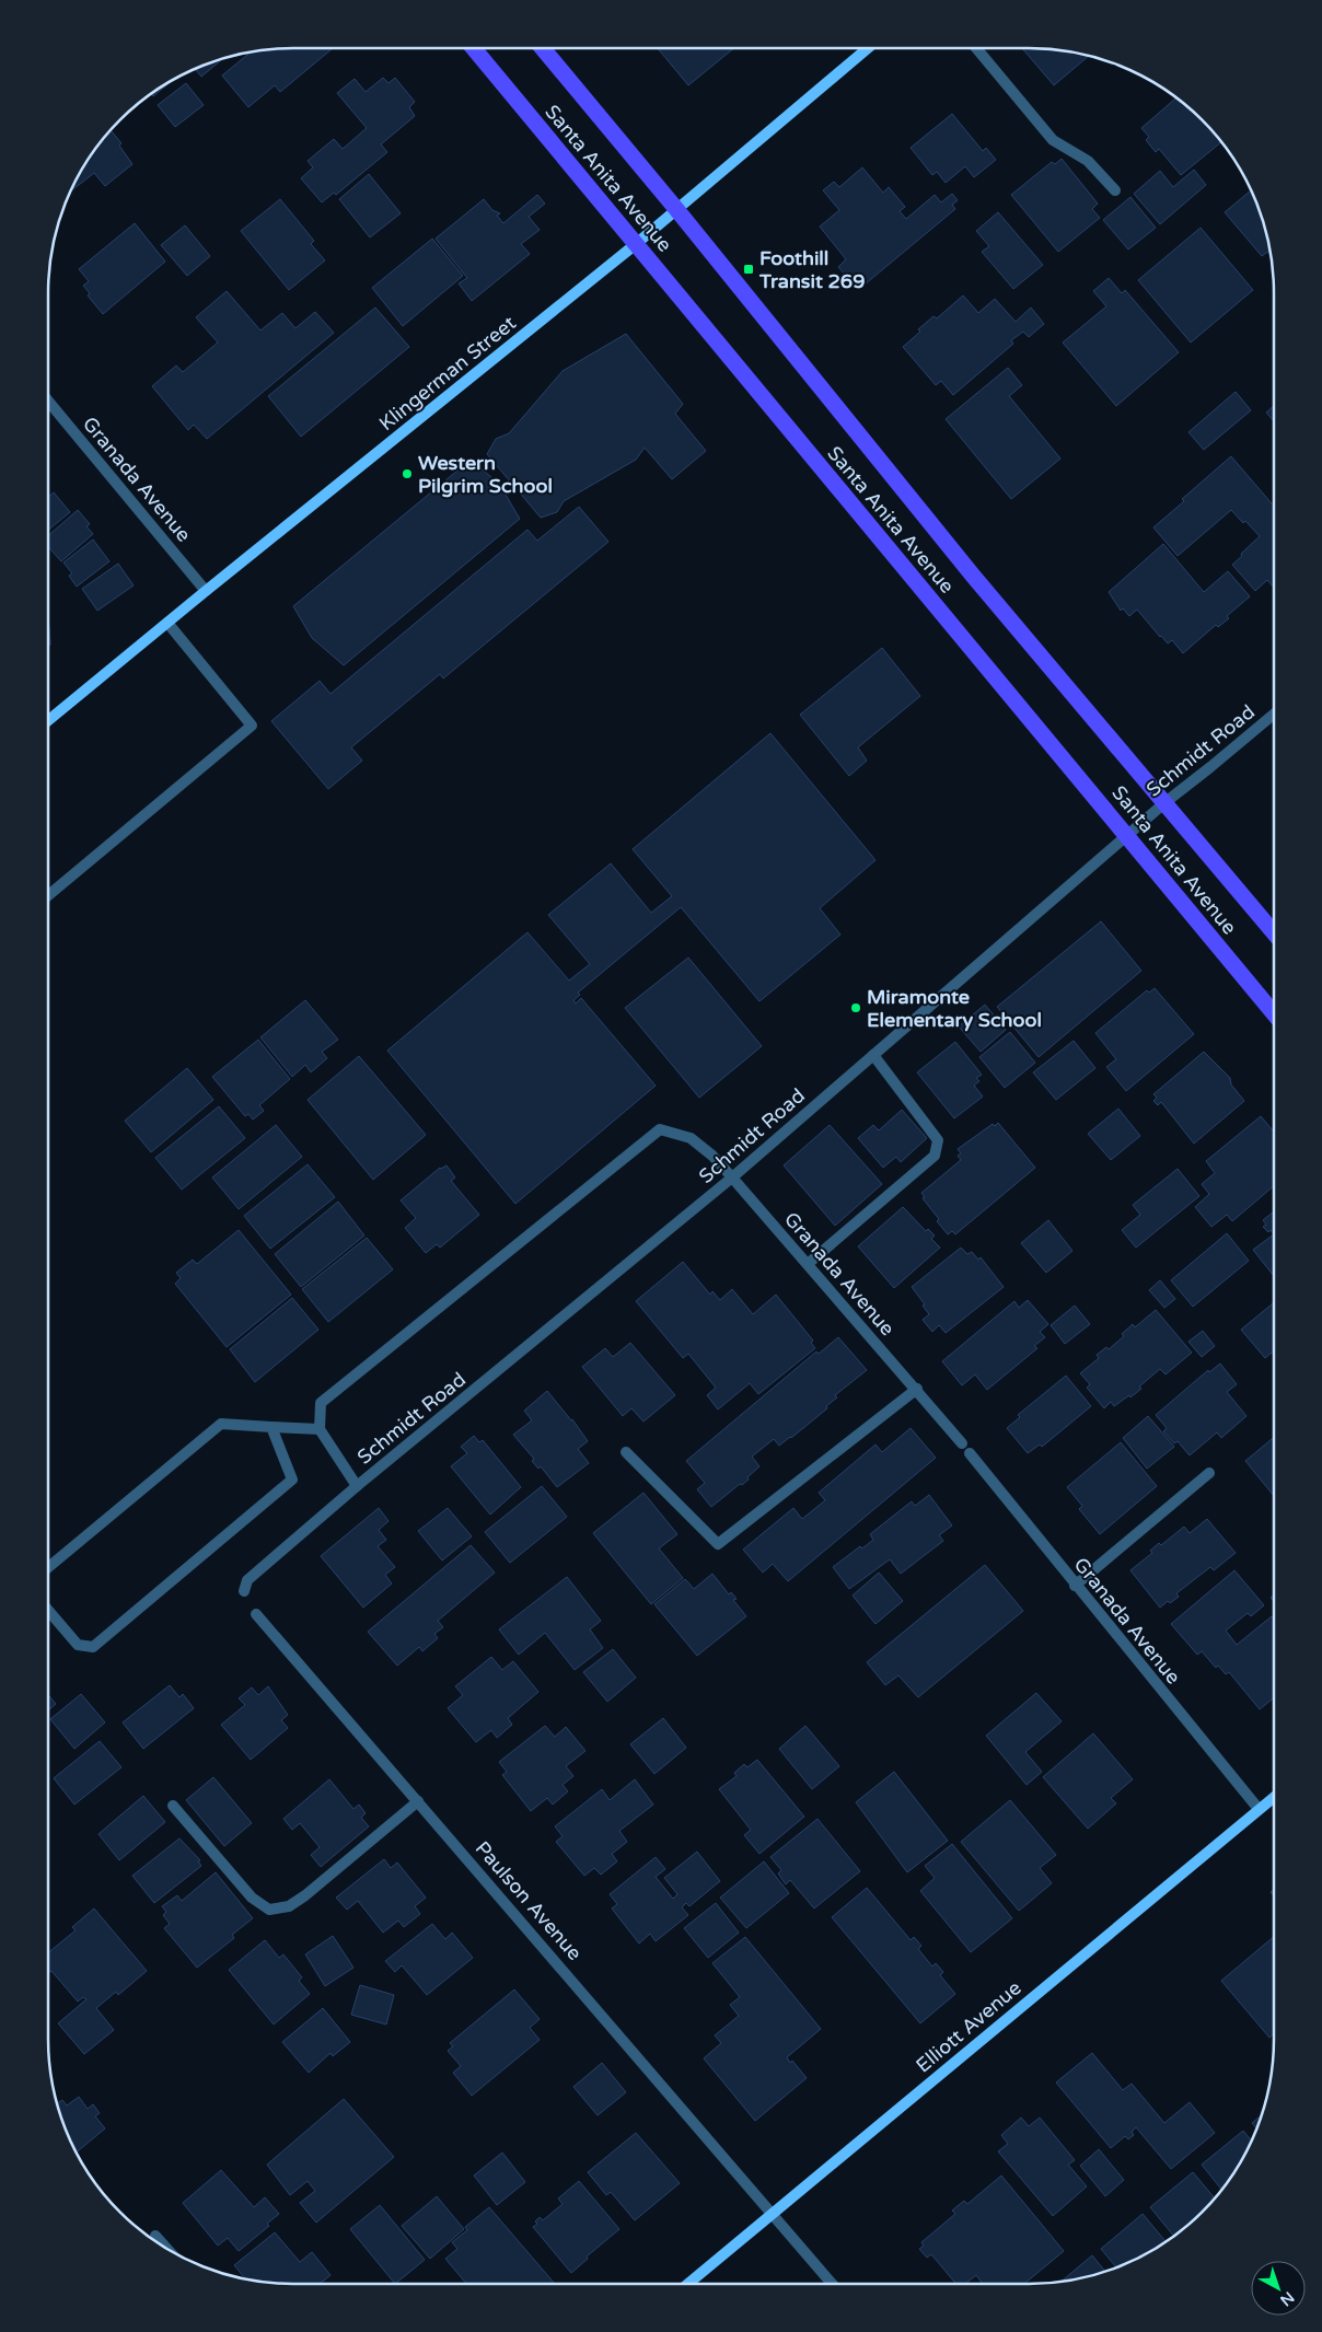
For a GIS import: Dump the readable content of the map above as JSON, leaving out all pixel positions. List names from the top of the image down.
{
  "streets": {
    "main road": ["Santa Anita Avenue"],
    "street": [
      "Klingerman Street",
      "Granada Avenue",
      "Schmidt Road",
      "Paulson Avenue",
      "Elliott Avenue"
    ]
  },
  "crossings": [
    ["Santa Anita Avenue", "Klingerman Street"],
    ["Santa Anita Avenue", "Schmidt Road"],
    ["Klingerman Street", "Granada Avenue"],
    ["Granada Avenue", "Schmidt Road"],
    ["Granada Avenue", "Elliott Avenue"],
    ["Paulson Avenue", "Elliott Avenue"]
  ],
  "places": {
    "transit": ["Foothill Transit 269"],
    "other": ["Western Pilgrim School", "Miramonte Elementary School"]
  },
  "north": "bottom right"
}
